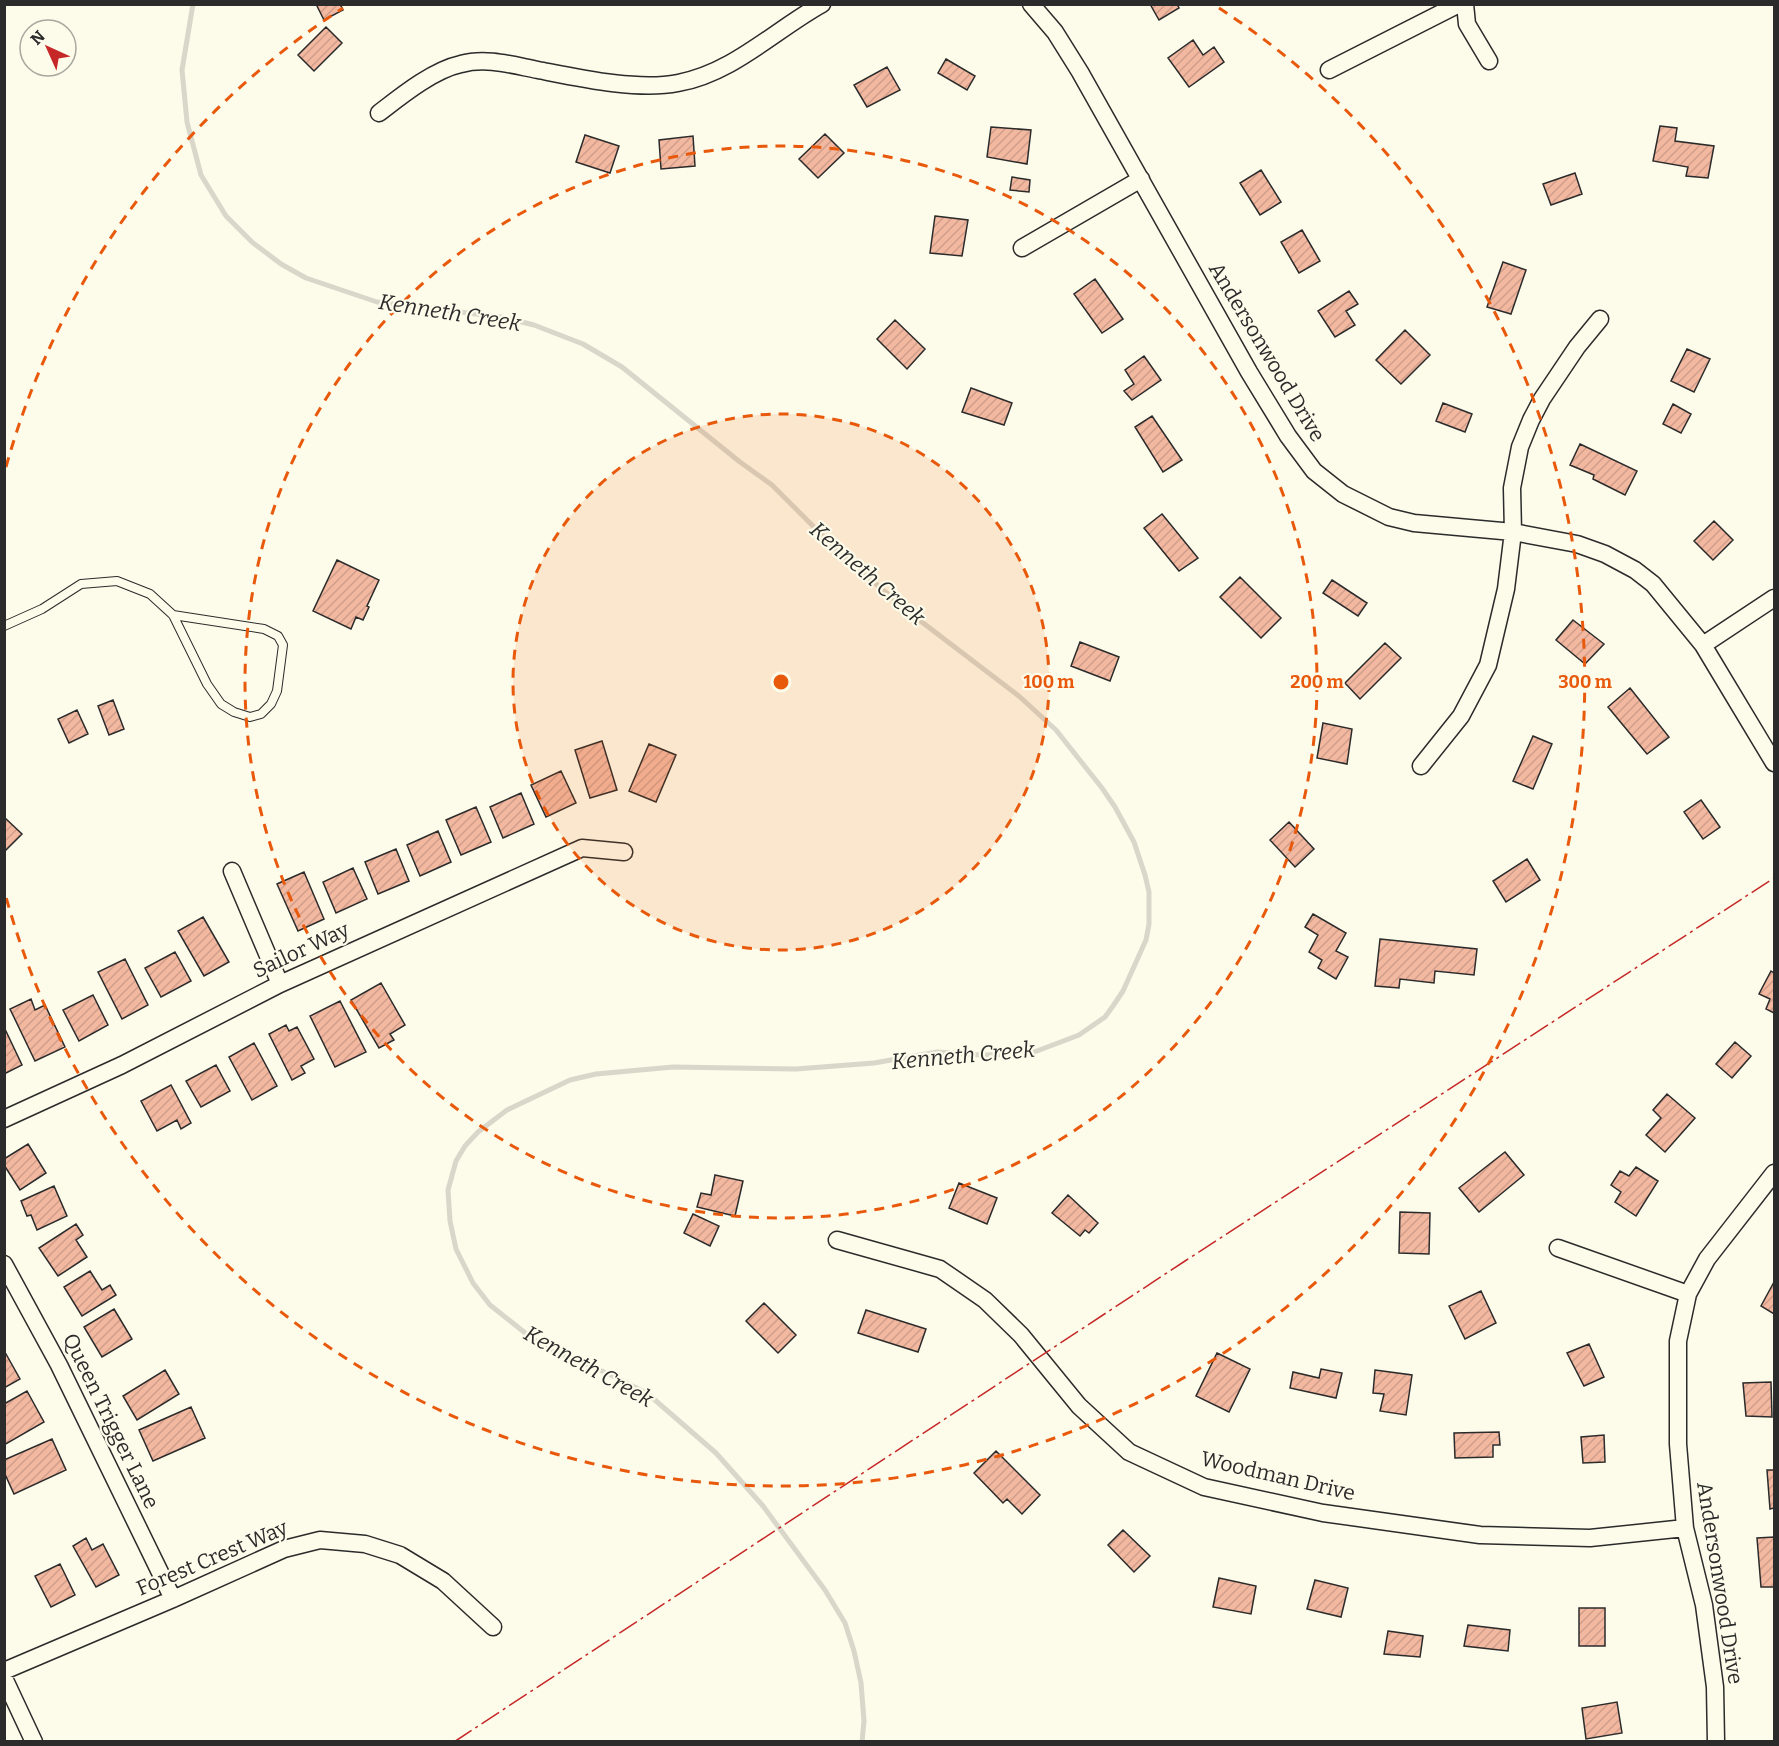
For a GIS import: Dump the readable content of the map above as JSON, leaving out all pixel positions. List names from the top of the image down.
{
  "streets": {
    "street": [
      "Andersonwood Drive",
      "Sailor Way",
      "Queen Trigger Lane",
      "Woodman Drive",
      "Forest Crest Way"
    ]
  },
  "crossings": [
    ["Andersonwood Drive", "Woodman Drive"],
    ["Queen Trigger Lane", "Forest Crest Way"]
  ],
  "water": ["Kenneth Creek"],
  "north": "top left",
  "rings": ["100 m", "200 m", "300 m"]
}
